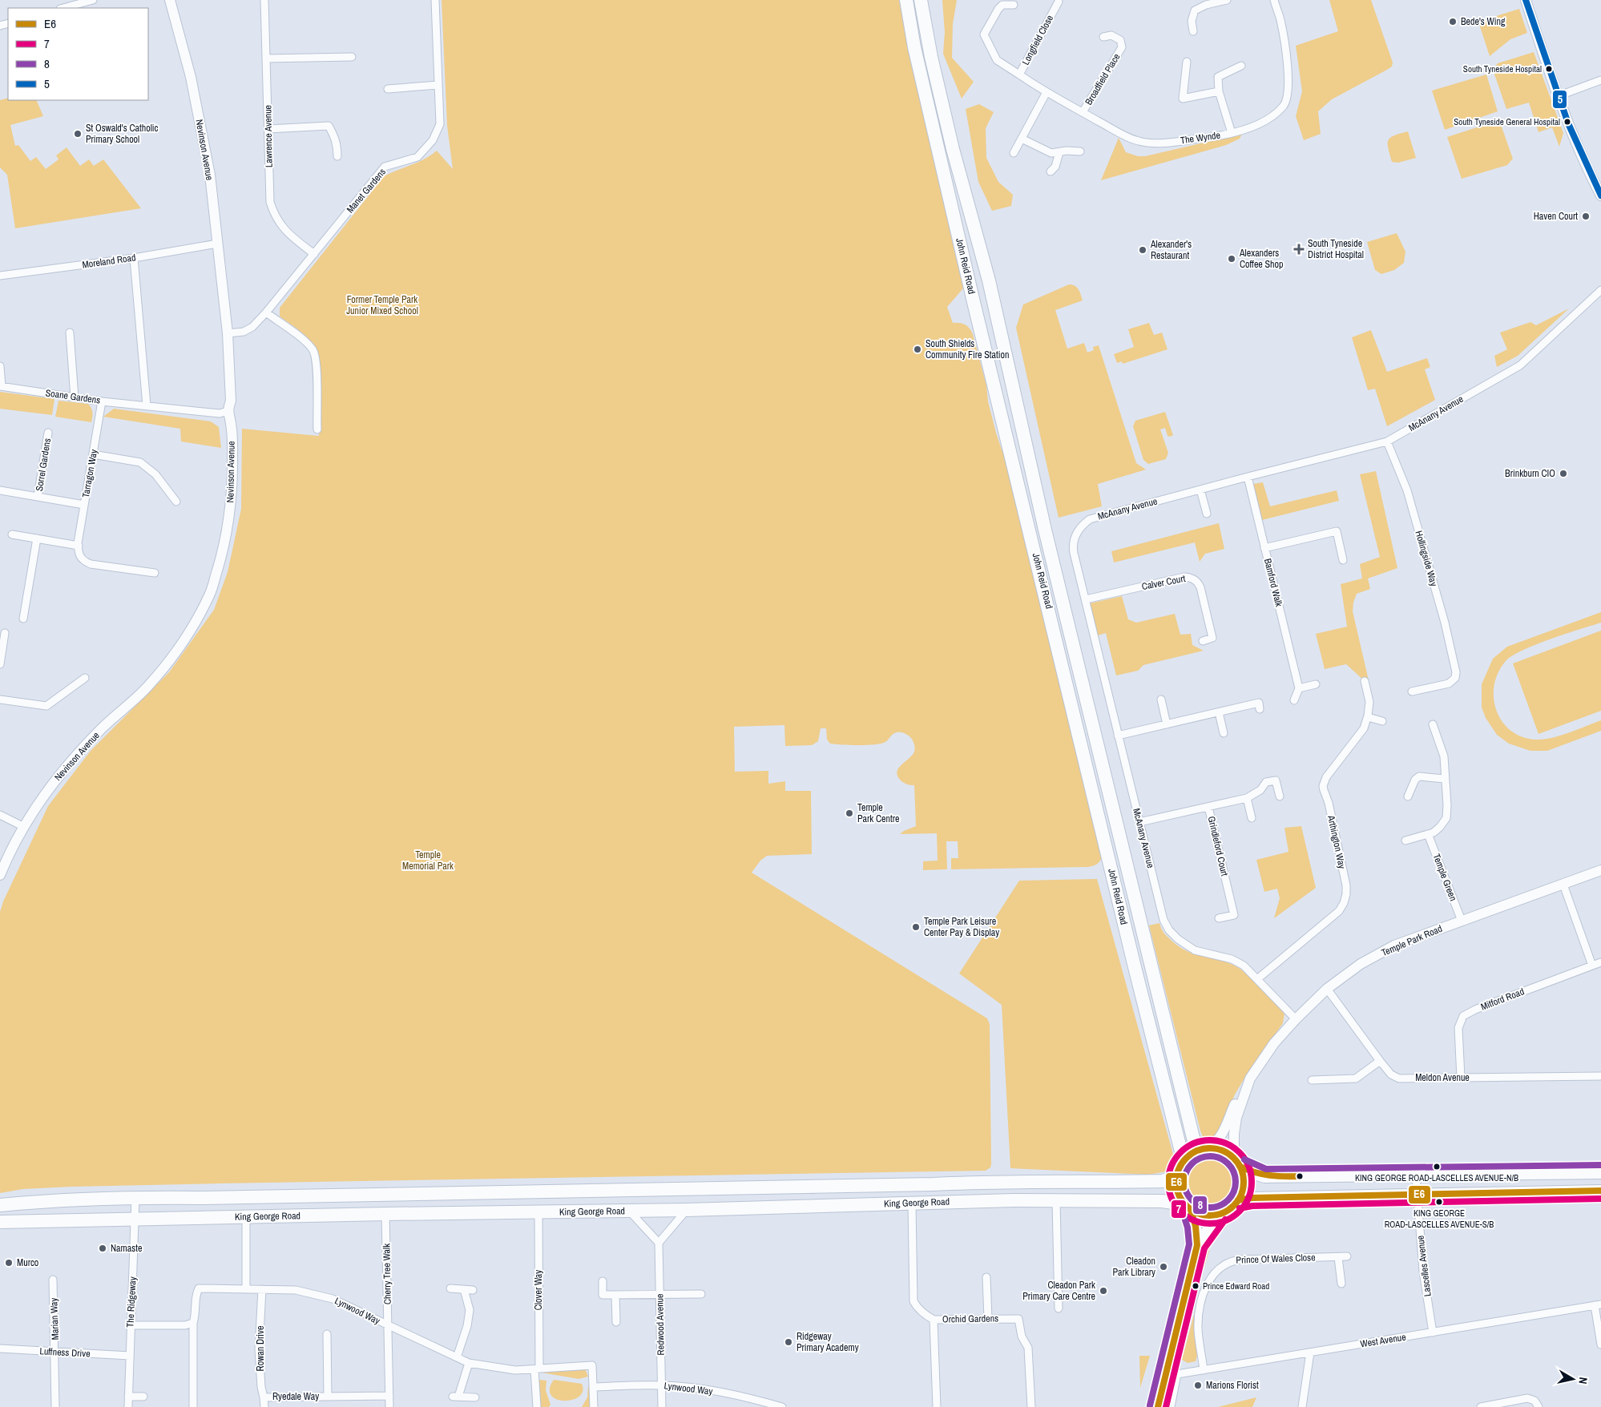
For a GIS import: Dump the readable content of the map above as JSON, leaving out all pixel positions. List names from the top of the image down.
{
  "streets": {
    "highway": ["John Reid Road", "King George Road"],
    "street": [
      "Longfield Close",
      "Broadfield Place",
      "Lawrence Avenue",
      "The Wynde",
      "Nevinson Avenue",
      "Manet Gardens",
      "Moreland Road",
      "Soane Gardens",
      "McAnany Avenue",
      "Sorrel Gardens",
      "Tarragon Way",
      "Hollingside Way",
      "Calver Court",
      "Bamford Walk",
      "Arthington Way",
      "Grindleford Court",
      "Temple Green",
      "Temple Park Road",
      "Mitford Road",
      "Meldon Avenue",
      "Prince Of Wales Close",
      "Lascelles Avenue",
      "Cherry Tree Walk",
      "Clover Way",
      "The Ridgeway",
      "Lynwood Way",
      "Marian Way",
      "Orchid Gardens",
      "Redwood Avenue",
      "West Avenue",
      "Rowan Drive",
      "Luffness Drive",
      "Ryedale Way"
    ]
  },
  "crossings": [
    ["Longfield Close", "The Wynde"],
    ["Broadfield Place", "The Wynde"],
    ["Lawrence Avenue", "Manet Gardens"],
    ["Nevinson Avenue", "Manet Gardens"],
    ["Nevinson Avenue", "Moreland Road"],
    ["Nevinson Avenue", "Soane Gardens"],
    ["John Reid Road", "Temple Park Road"],
    ["John Reid Road", "King George Road"],
    ["Soane Gardens", "Tarragon Way"],
    ["McAnany Avenue", "Hollingside Way"],
    ["McAnany Avenue", "Calver Court"],
    ["McAnany Avenue", "Bamford Walk"],
    ["McAnany Avenue", "Arthington Way"],
    ["McAnany Avenue", "Grindleford Court"],
    ["McAnany Avenue", "Temple Park Road"],
    ["Sorrel Gardens", "Tarragon Way"],
    ["Temple Green", "Temple Park Road"],
    ["Temple Park Road", "Meldon Avenue"],
    ["Temple Park Road", "King George Road"],
    ["Mitford Road", "Meldon Avenue"],
    ["King George Road", "Cherry Tree Walk"],
    ["King George Road", "Clover Way"],
    ["King George Road", "The Ridgeway"],
    ["King George Road", "Orchid Gardens"],
    ["Prince Of Wales Close", "West Avenue"],
    ["Lascelles Avenue", "West Avenue"],
    ["Cherry Tree Walk", "Lynwood Way"],
    ["Cherry Tree Walk", "Ryedale Way"],
    ["Clover Way", "Lynwood Way"],
    ["The Ridgeway", "Luffness Drive"],
    ["Lynwood Way", "Redwood Avenue"],
    ["Lynwood Way", "Rowan Drive"],
    ["Marian Way", "Luffness Drive"],
    ["Rowan Drive", "Ryedale Way"]
  ],
  "parks": ["Former Temple Park Junior Mixed School", "Temple Memorial Park"],
  "places": {
    "other": [
      "Bede's Wing",
      "South Tyneside Hospital",
      "South Tyneside General Hospital",
      "St Oswald's Catholic Primary School",
      "Haven Court",
      "Alexander's Restaurant",
      "Alexanders Coffee Shop",
      "South Shields Community Fire Station",
      "Brinkburn CIO",
      "Temple Park Centre",
      "Temple Park Leisure Center Pay & Display",
      "KING GEORGE ROAD-LASCELLES AVENUE-N/B",
      "KING GEORGE ROAD-LASCELLES AVENUE-S/B",
      "Namaste",
      "Murco",
      "Cleadon Park Library",
      "Prince Edward Road",
      "Cleadon Park Primary Care Centre",
      "Ridgeway Primary Academy",
      "Marions Florist"
    ],
    "health": ["South Tyneside District Hospital"]
  },
  "lines": [
    "transit line 5",
    "transit line 7",
    "transit line E6",
    "transit line 8"
  ],
  "legend": [
    "E6",
    "7",
    "8",
    "5"
  ],
  "north": "right"
}
